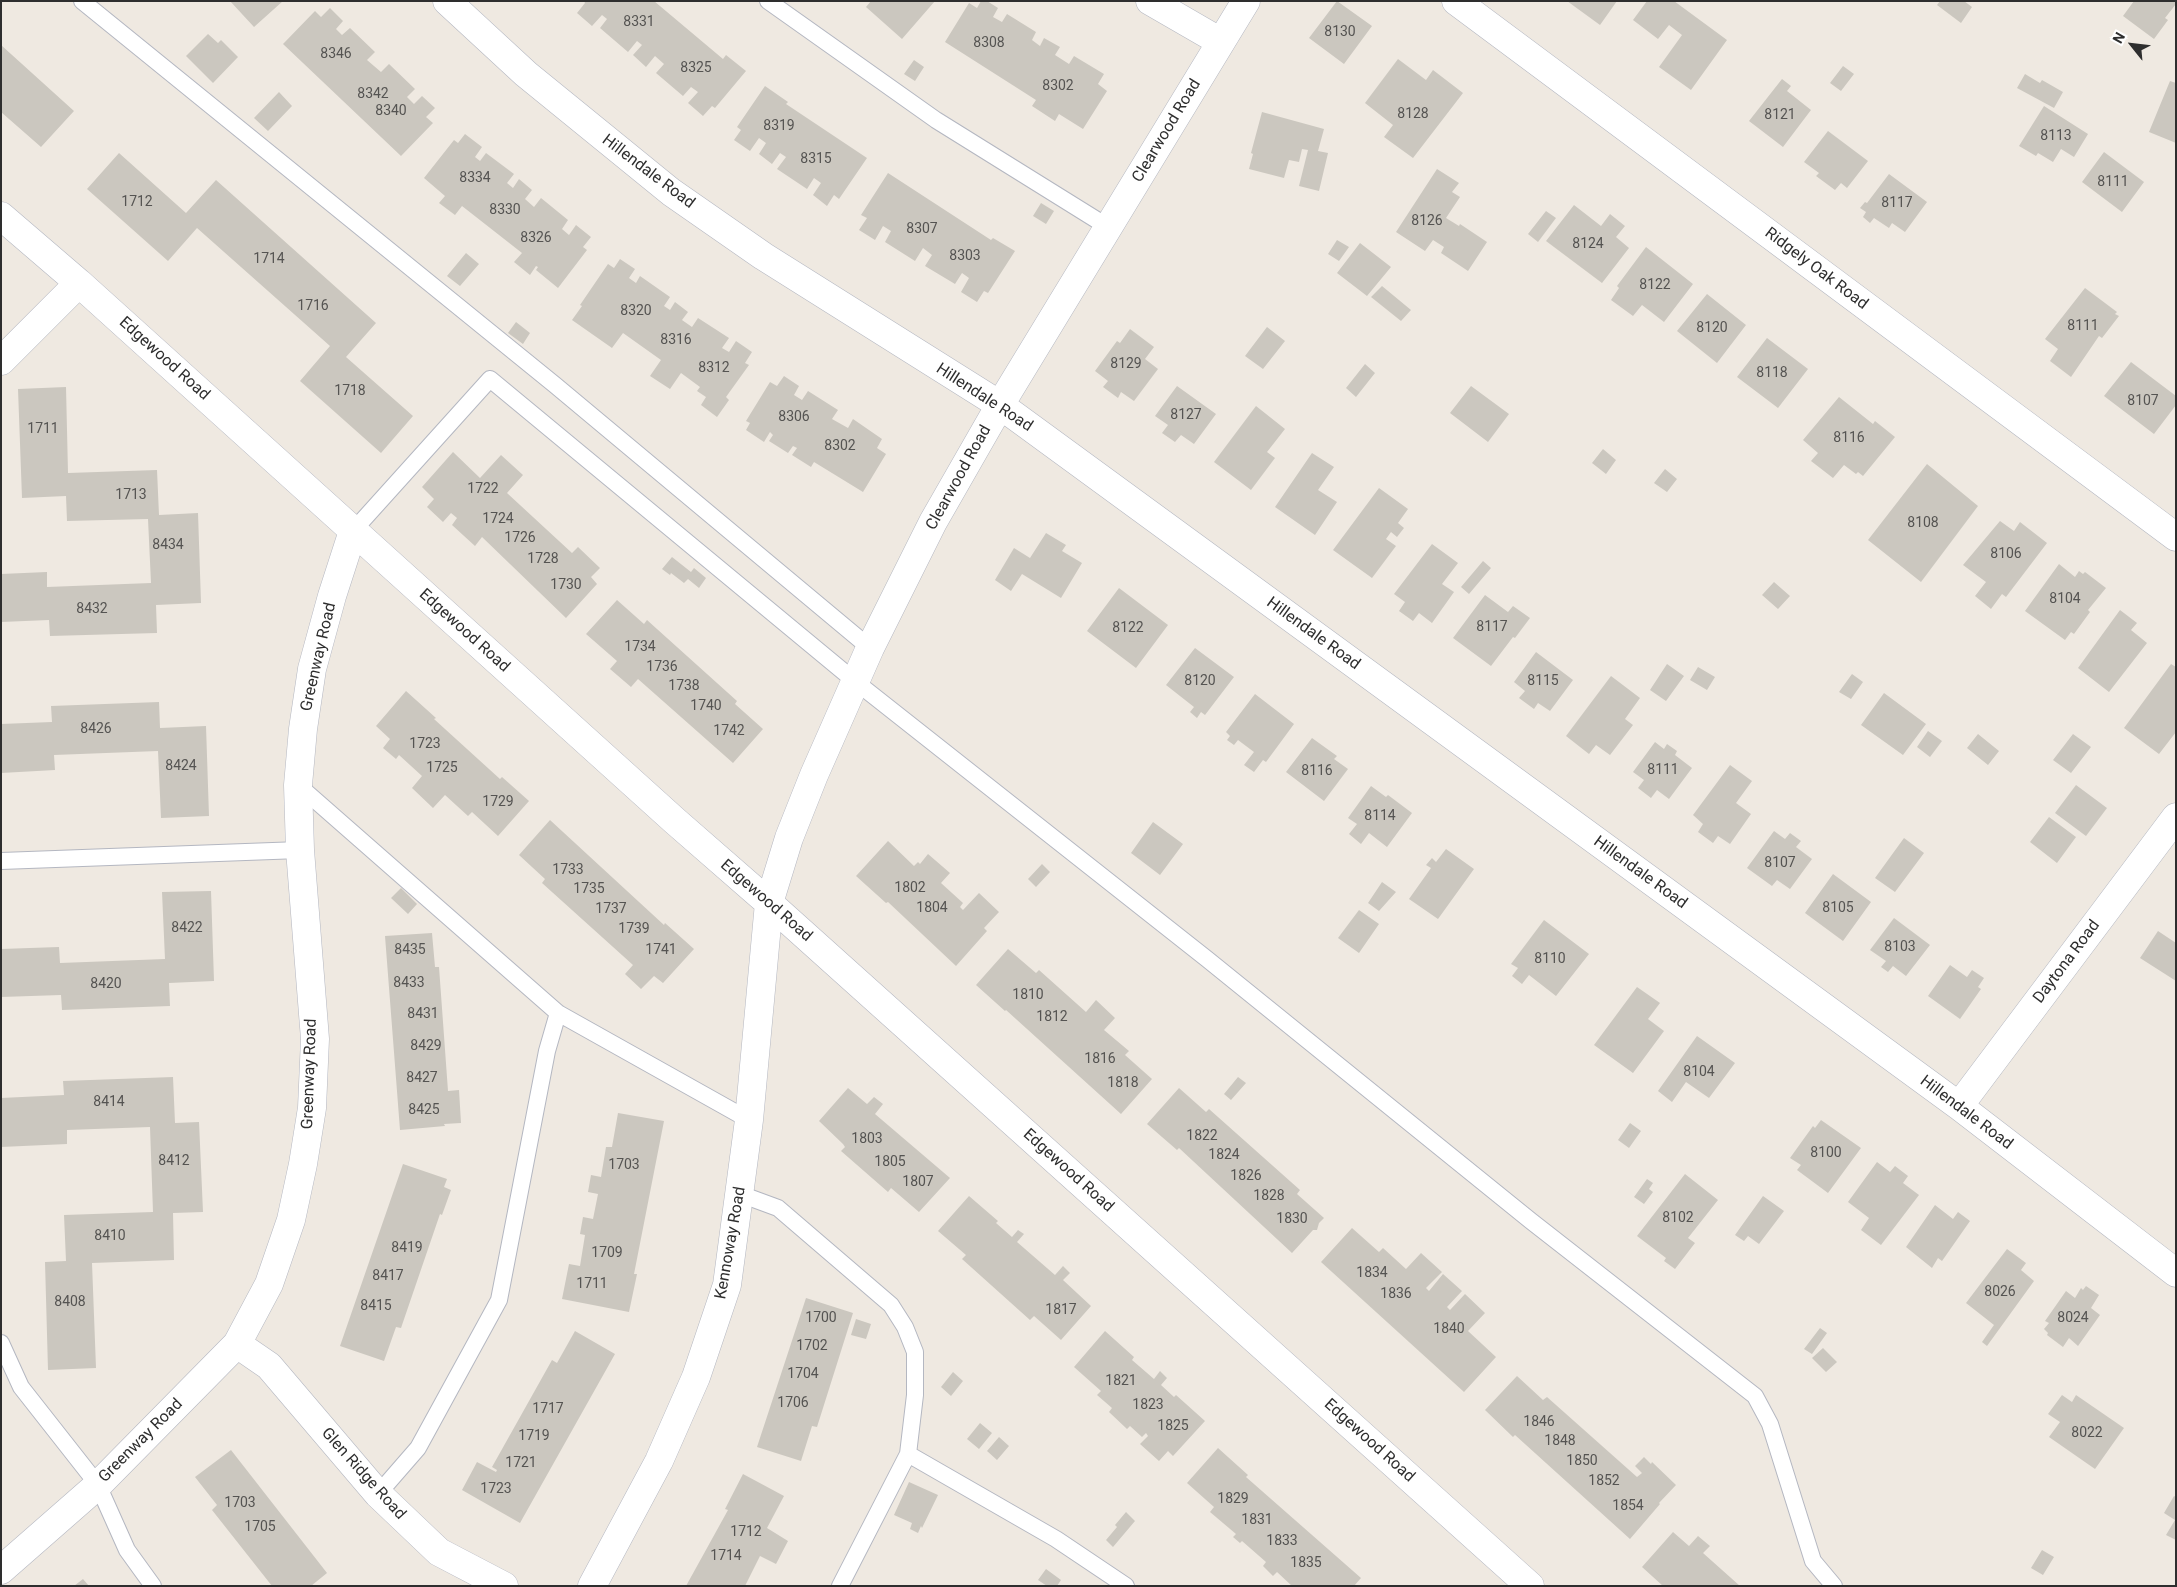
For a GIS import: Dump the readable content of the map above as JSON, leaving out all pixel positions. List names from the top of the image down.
{
  "streets": {
    "street": [
      "Clearwood Road",
      "Hillendale Road",
      "Ridgely Oak Road",
      "Edgewood Road",
      "Greenway Road",
      "Daytona Road",
      "Kennoway Road",
      "Glen Ridge Road"
    ]
  },
  "crossings": [
    ["Clearwood Road", "Hillendale Road"],
    ["Clearwood Road", "Edgewood Road"],
    ["Clearwood Road", "Kennoway Road"],
    ["Hillendale Road", "Daytona Road"],
    ["Edgewood Road", "Greenway Road"],
    ["Edgewood Road", "Kennoway Road"],
    ["Greenway Road", "Glen Ridge Road"]
  ],
  "house_numbers": [
    "8331",
    "8130",
    "8308",
    "8346",
    "8325",
    "8302",
    "8342",
    "8340",
    "8128",
    "8121",
    "8319",
    "8113",
    "8315",
    "8334",
    "8111",
    "1712",
    "8117",
    "8330",
    "8126",
    "8307",
    "8326",
    "8124",
    "8303",
    "1714",
    "8122",
    "1716",
    "8320",
    "8111",
    "8120",
    "8316",
    "8129",
    "8312",
    "8118",
    "1718",
    "8107",
    "8127",
    "8306",
    "1711",
    "8116",
    "8302",
    "1722",
    "1713",
    "1724",
    "8108",
    "1726",
    "8434",
    "8106",
    "1728",
    "1730",
    "8104",
    "8432",
    "8117",
    "8122",
    "1734",
    "1736",
    "8120",
    "8115",
    "1738",
    "1740",
    "8426",
    "1742",
    "1723",
    "8424",
    "1725",
    "8111",
    "8116",
    "1729",
    "8114",
    "8107",
    "1733",
    "1802",
    "1735",
    "1804",
    "8105",
    "1737",
    "8422",
    "1739",
    "8103",
    "8435",
    "1741",
    "8110",
    "8433",
    "8420",
    "1810",
    "8431",
    "1812",
    "8429",
    "1816",
    "8104",
    "8427",
    "1818",
    "8414",
    "8425",
    "1822",
    "1803",
    "8100",
    "1824",
    "8412",
    "1805",
    "1703",
    "1826",
    "1807",
    "1828",
    "8102",
    "1830",
    "8410",
    "8419",
    "1709",
    "1834",
    "8417",
    "1711",
    "8026",
    "1836",
    "8408",
    "8415",
    "1817",
    "1700",
    "8024",
    "1840",
    "1702",
    "1704",
    "1821",
    "1706",
    "1823",
    "1717",
    "1846",
    "1825",
    "8022",
    "1719",
    "1848",
    "1850",
    "1721",
    "1852",
    "1723",
    "1829",
    "1703",
    "1854",
    "1831",
    "1705",
    "1712",
    "1833",
    "1714",
    "1835"
  ],
  "north": "top left"
}
